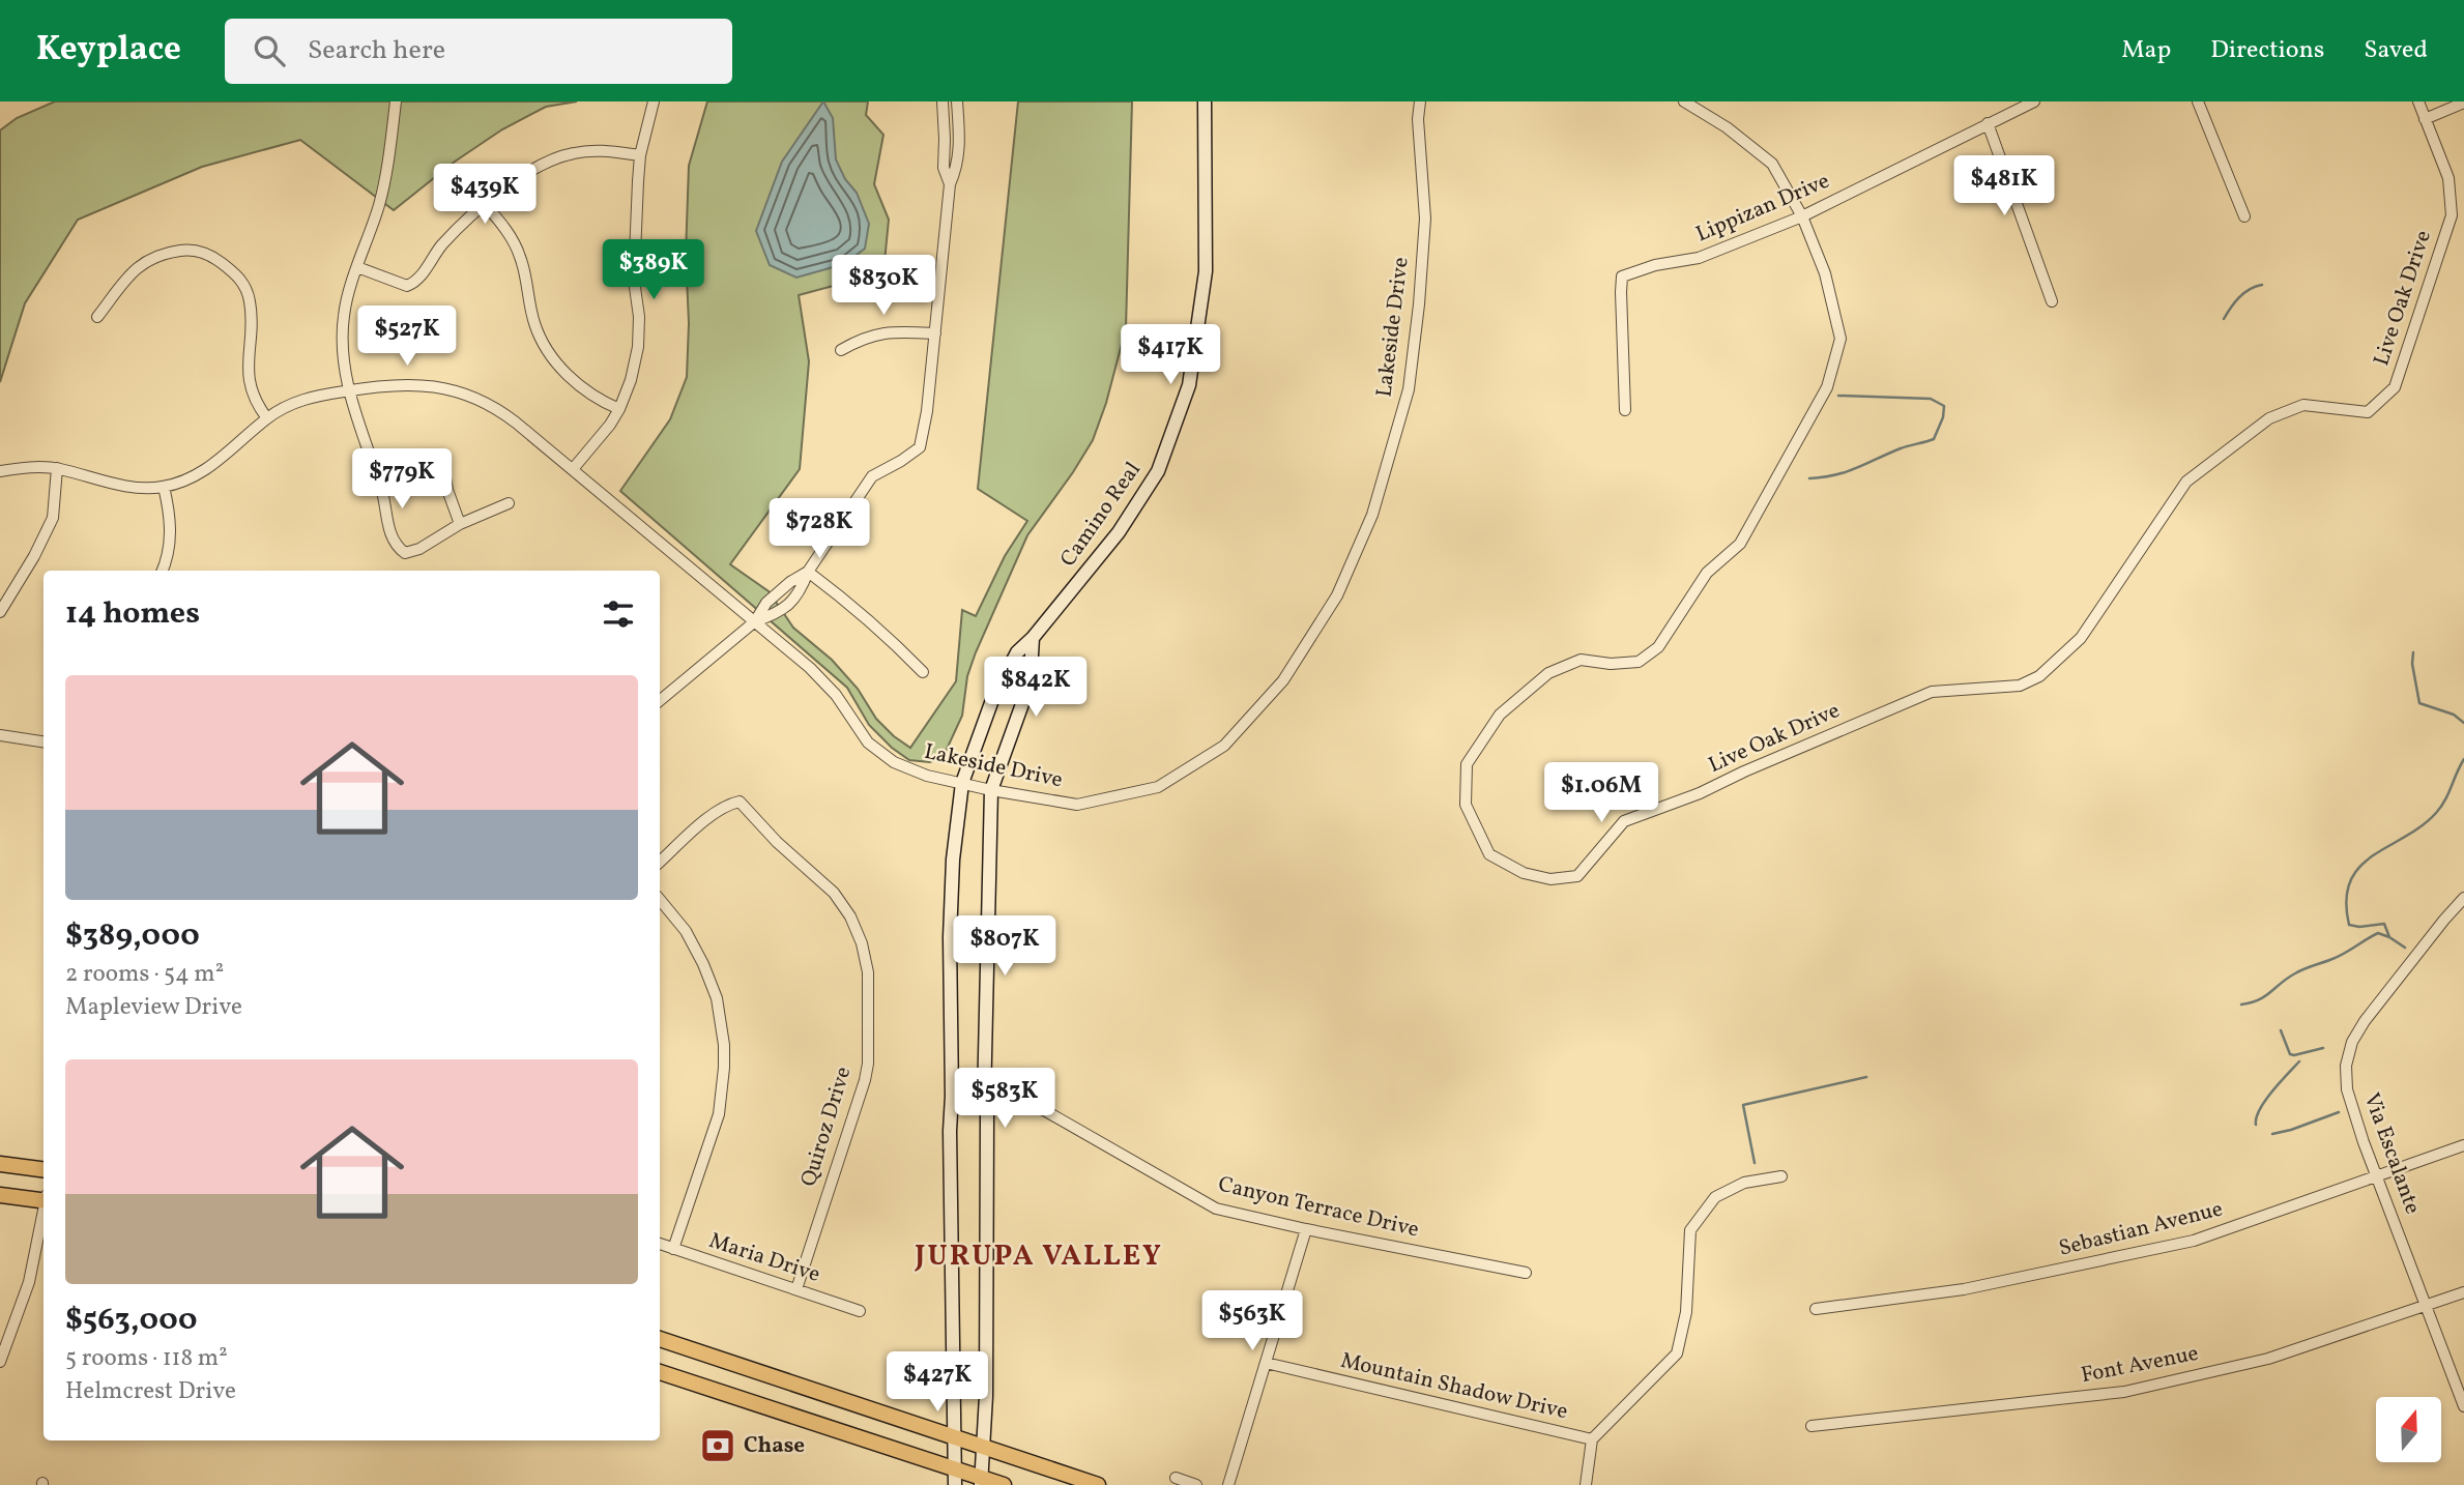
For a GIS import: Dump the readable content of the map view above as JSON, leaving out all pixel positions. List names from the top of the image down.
{
  "streets": {
    "main road": ["Camino Real"],
    "street": [
      "Lippizan Drive",
      "Live Oak Drive",
      "Lakeside Drive",
      "Quiroz Drive",
      "Via Escalante",
      "Canyon Terrace Drive",
      "Sebastian Avenue",
      "Maria Drive",
      "Font Avenue",
      "Mountain Shadow Drive"
    ]
  },
  "crossings": [
    ["Lippizan Drive", "Live Oak Drive"],
    ["Lakeside Drive", "Camino Real"],
    ["Camino Real", "Canyon Terrace Drive"],
    ["Quiroz Drive", "Maria Drive"],
    ["Via Escalante", "Sebastian Avenue"],
    ["Via Escalante", "Font Avenue"]
  ],
  "districts": ["JURUPA VALLEY"],
  "places": {
    "bank": ["Chase"]
  },
  "north": "top",
  "page": {
    "header": "Keyplace",
    "search": "Search here",
    "nav": ["Map", "Directions", "Saved"],
    "price": [
      "$481K",
      "$439K",
      "$389K",
      "$830K",
      "$527K",
      "$417K",
      "$779K",
      "$728K",
      "$842K",
      "$1.06M",
      "$807K",
      "$583K",
      "$563K",
      "$427K"
    ],
    "heading": "14 homes",
    "list": [
      {
        "name": "$389,000",
        "note": "2 rooms · 54 m² · Mapleview Drive"
      },
      {
        "name": "$563,000",
        "note": "5 rooms · 118 m² · Helmcrest Drive"
      }
    ]
  }
}
